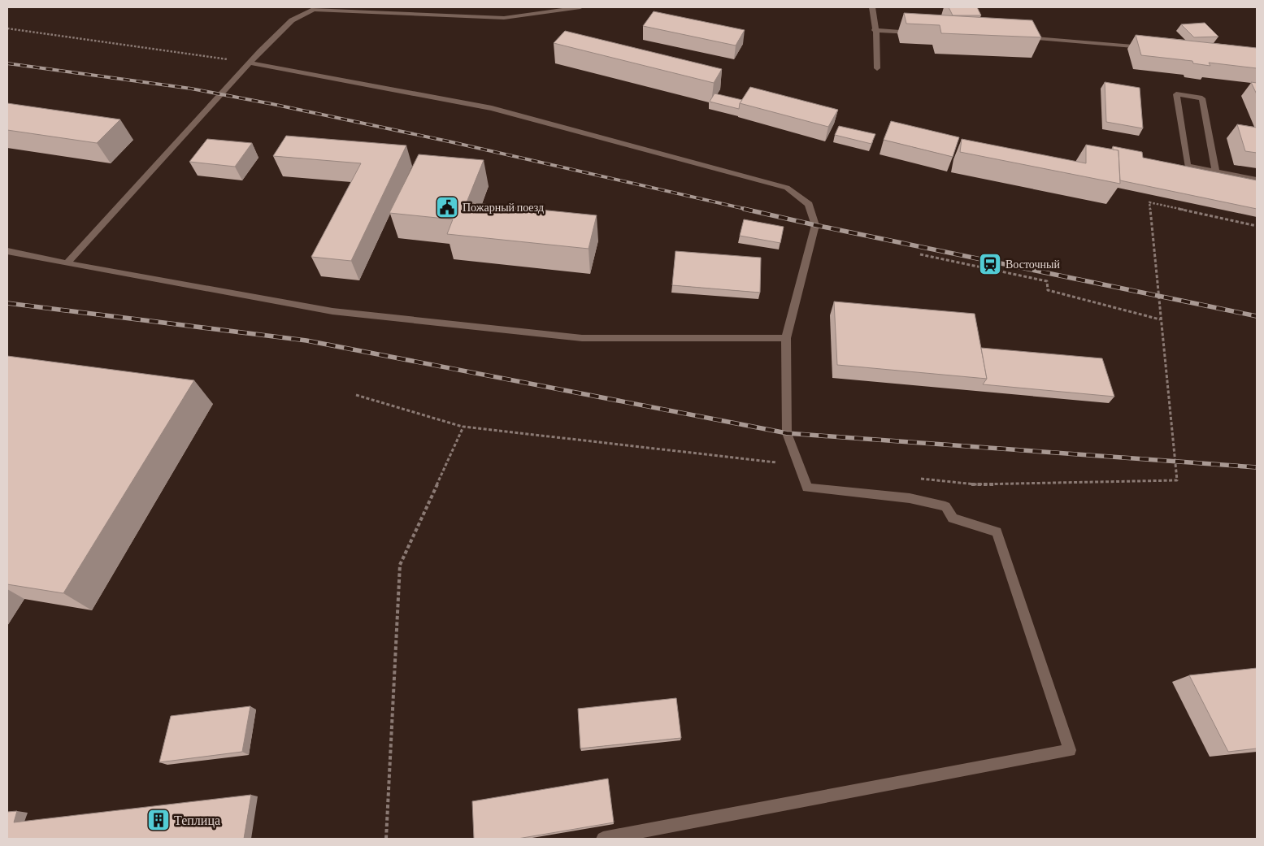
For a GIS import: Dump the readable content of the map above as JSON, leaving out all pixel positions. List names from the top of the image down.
{
  "places": {
    "public building": ["Пожарный поезд"],
    "station": ["Восточный"],
    "building": ["Теплица"]
  }
}
